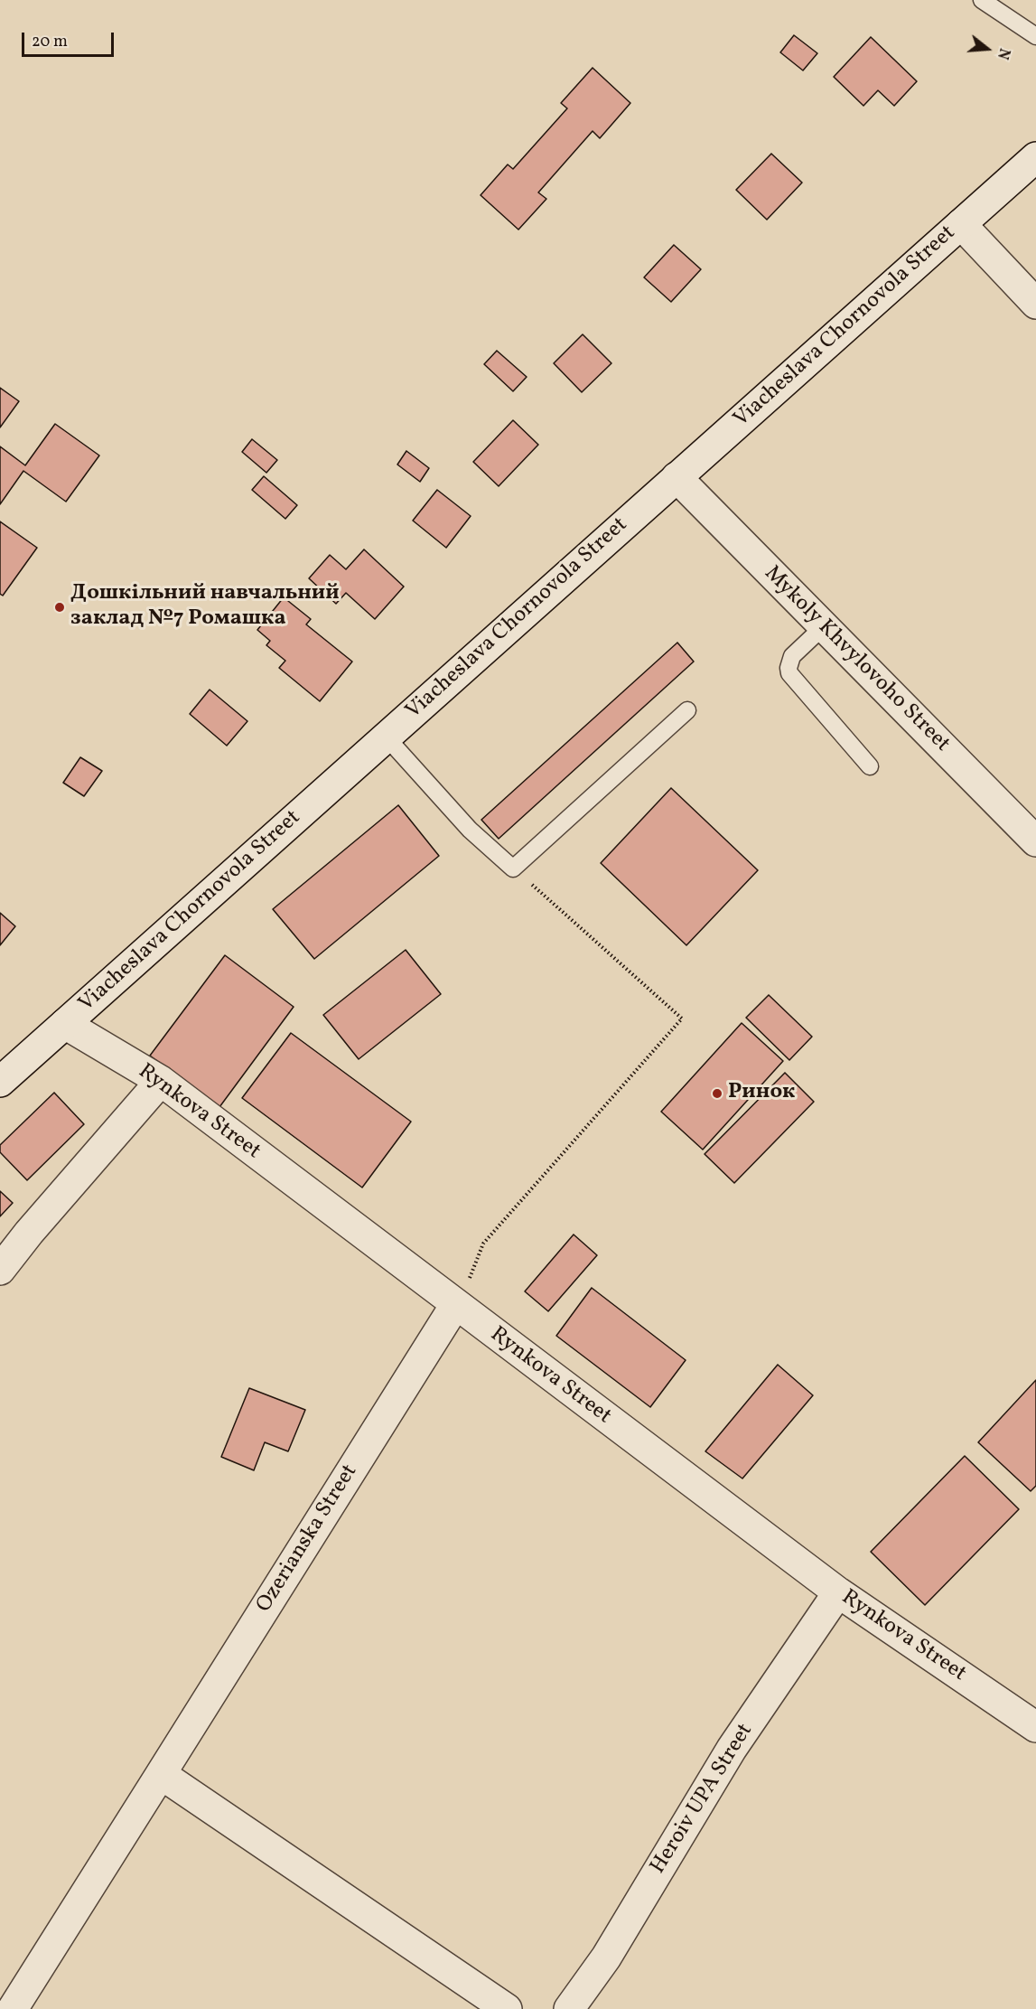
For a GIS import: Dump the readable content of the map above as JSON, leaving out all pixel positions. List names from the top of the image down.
{
  "streets": {
    "street": [
      "Viacheslava Chornovola Street",
      "Mykoly Khvylovoho Street",
      "Rynkova Street",
      "Ozerianska Street",
      "Heroiv UPA Street"
    ]
  },
  "crossings": [
    ["Viacheslava Chornovola Street", "Mykoly Khvylovoho Street"],
    ["Viacheslava Chornovola Street", "Rynkova Street"],
    ["Rynkova Street", "Ozerianska Street"],
    ["Rynkova Street", "Heroiv UPA Street"]
  ],
  "places": ["Дошкільний навчальний заклад №7 Ромашка", "Ринок"],
  "scale_bar": "20 m",
  "north": "right"
}
